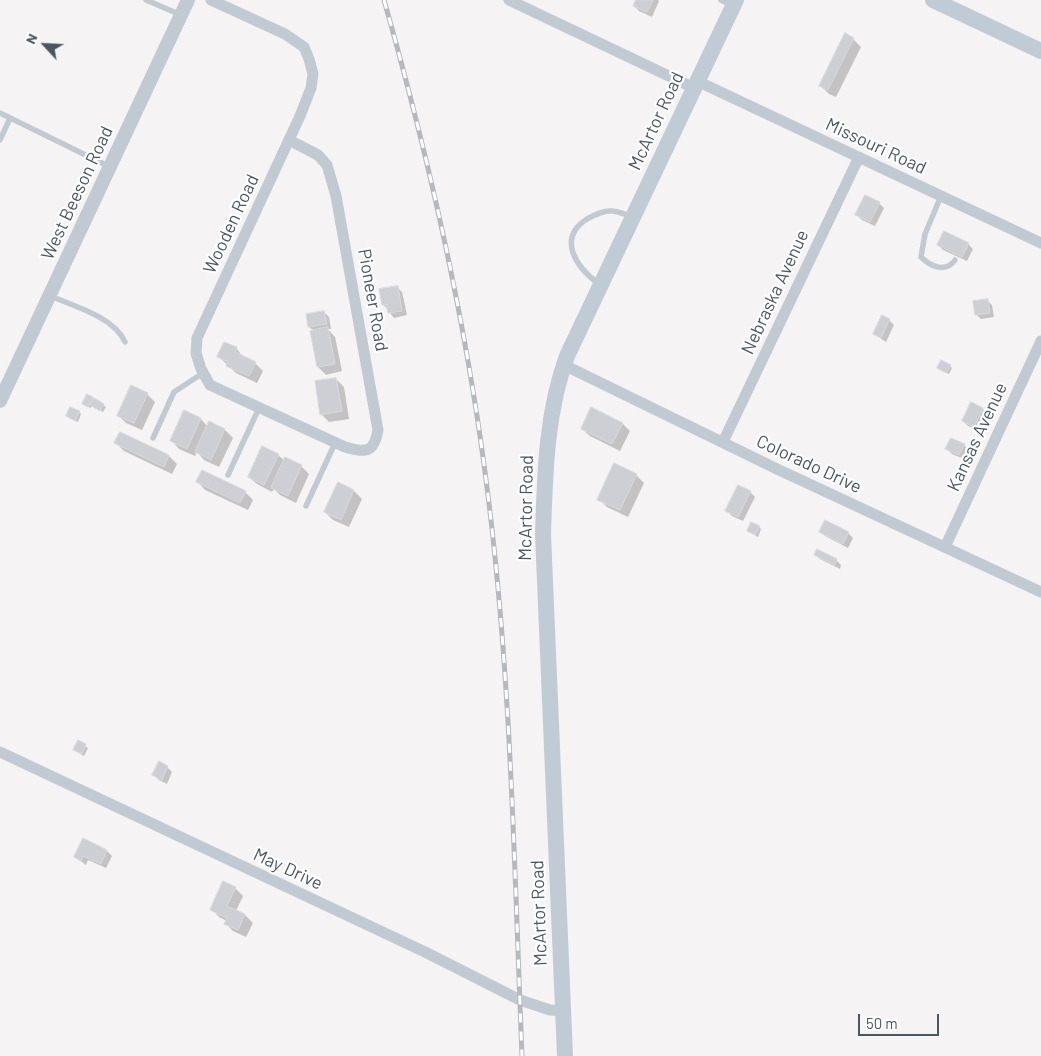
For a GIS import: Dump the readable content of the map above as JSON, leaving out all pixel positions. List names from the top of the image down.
{
  "streets": {
    "main road": ["McArtor Road"],
    "street": [
      "Missouri Road",
      "West Beeson Road",
      "Wooden Road",
      "Nebraska Avenue",
      "Pioneer Road",
      "Kansas Avenue",
      "Colorado Drive",
      "May Drive"
    ]
  },
  "crossings": [
    ["McArtor Road", "Missouri Road"],
    ["McArtor Road", "Colorado Drive"],
    ["McArtor Road", "May Drive"],
    ["Missouri Road", "Nebraska Avenue"],
    ["Wooden Road", "Pioneer Road"],
    ["Nebraska Avenue", "Colorado Drive"],
    ["Kansas Avenue", "Colorado Drive"]
  ],
  "scale_bar": "50 m",
  "north": "top left"
}
